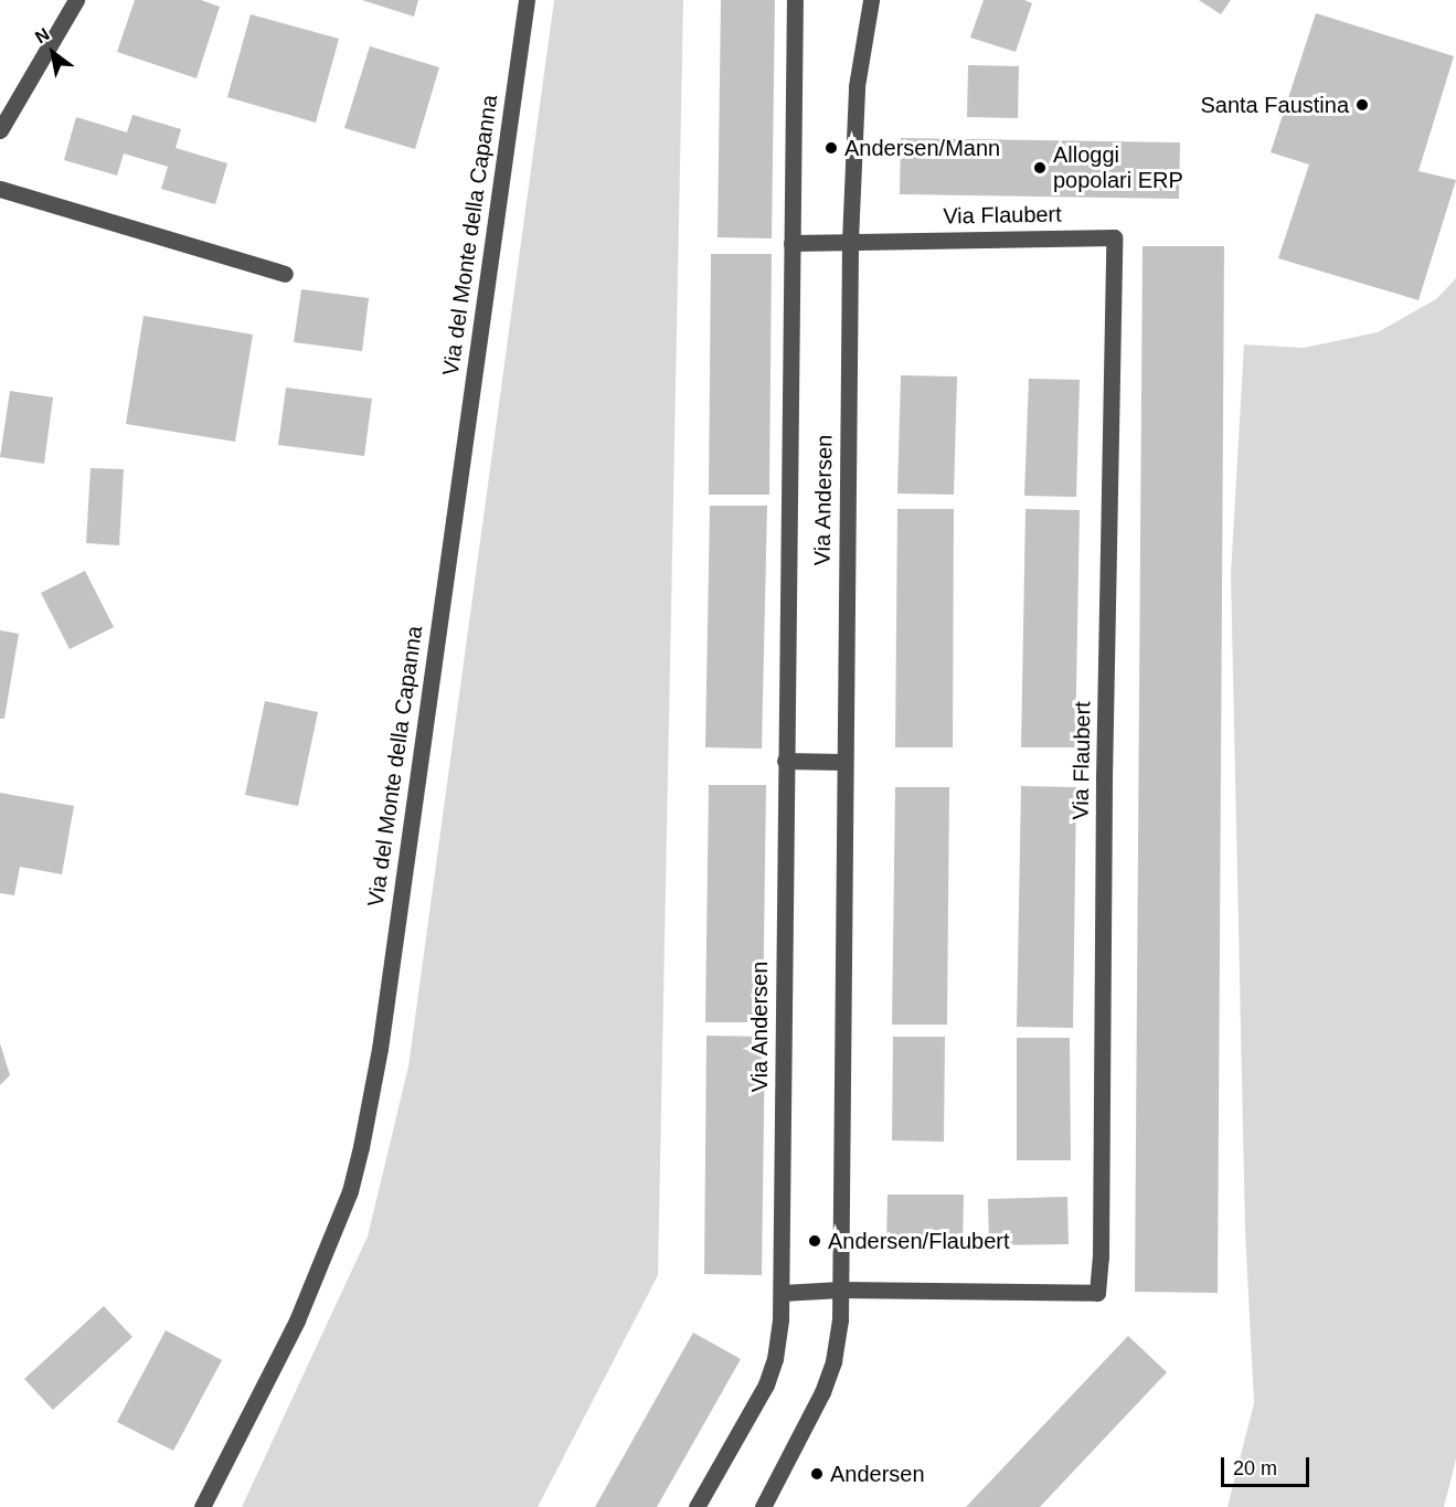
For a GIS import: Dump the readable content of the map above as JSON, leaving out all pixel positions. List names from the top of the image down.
{
  "streets": {
    "street": ["Via Flaubert", "Via del Monte della Capanna", "Via Andersen"]
  },
  "crossings": [
    ["Via Flaubert", "Via Andersen"]
  ],
  "places": [
    "Santa Faustina",
    "Andersen/Mann",
    "Alloggi popolari ERP",
    "Andersen/Flaubert",
    "Andersen"
  ],
  "scale_bar": "20 m",
  "north": "top left"
}
